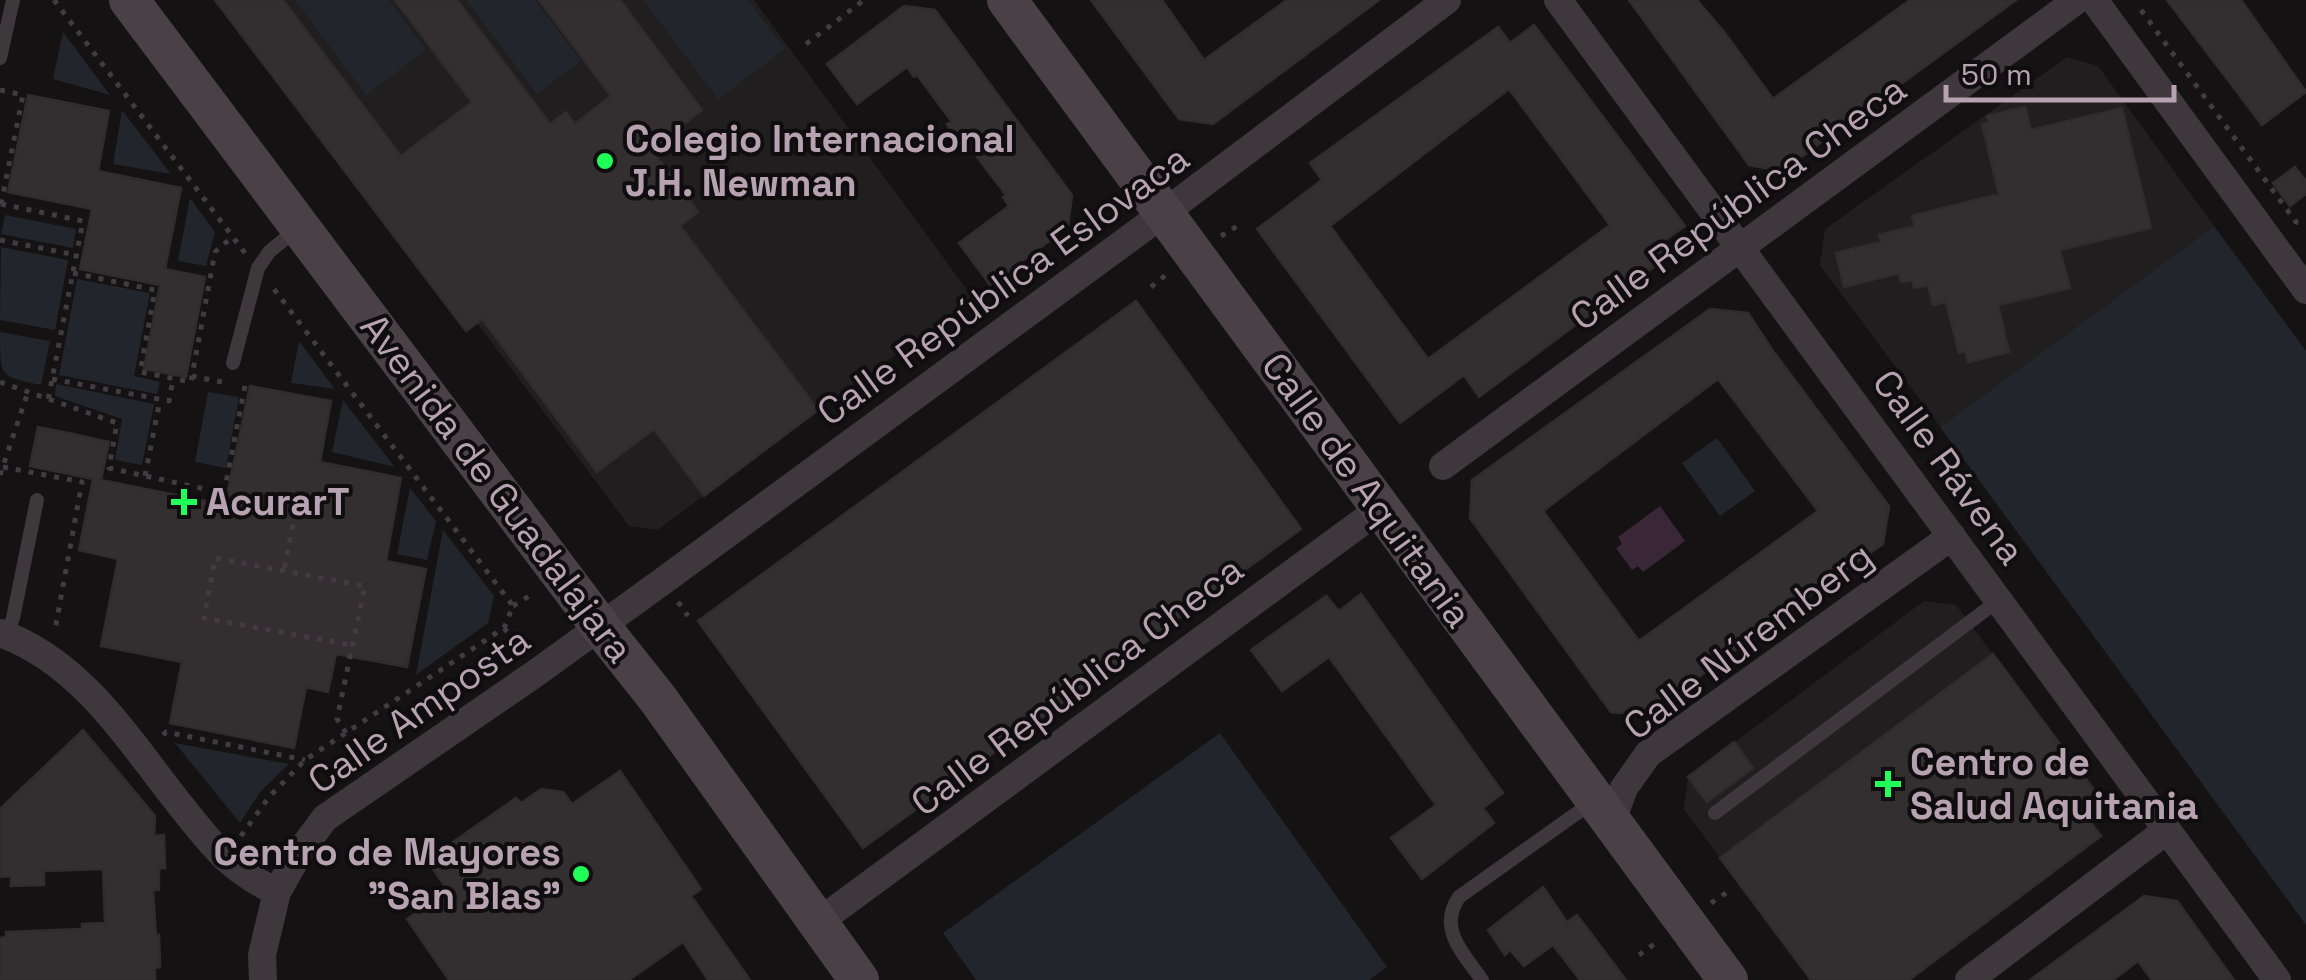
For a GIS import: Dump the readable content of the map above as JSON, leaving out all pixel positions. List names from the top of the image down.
{
  "streets": {
    "street": [
      "Calle República Checa",
      "Calle República Eslovaca",
      "Calle Rávena",
      "Avenida de Guadalajara",
      "Calle de Aquitania",
      "Calle Núremberg",
      "Calle Amposta"
    ]
  },
  "crossings": [
    ["Calle República Checa", "Calle Rávena"],
    ["Calle República Checa", "Avenida de Guadalajara"],
    ["Calle República Checa", "Calle de Aquitania"],
    ["Calle República Eslovaca", "Avenida de Guadalajara"],
    ["Calle República Eslovaca", "Calle de Aquitania"],
    ["Calle República Eslovaca", "Calle Amposta"],
    ["Calle Rávena", "Calle Núremberg"],
    ["Avenida de Guadalajara", "Calle Amposta"],
    ["Calle de Aquitania", "Calle Núremberg"]
  ],
  "places": {
    "other": ["Colegio Internacional J.H. Newman", "Centro de Mayores \"San Blas\""],
    "health": ["AcurarT", "Centro de Salud Aquitania"]
  },
  "scale_bar": "50 m"
}
